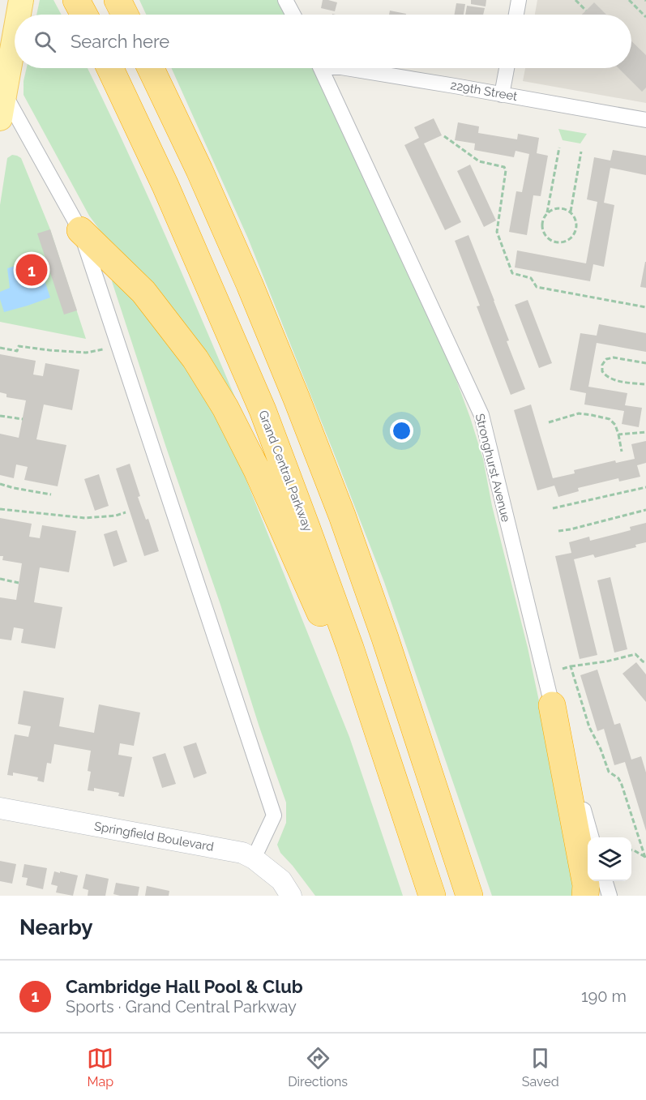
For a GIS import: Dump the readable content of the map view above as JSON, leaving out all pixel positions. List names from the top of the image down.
{
  "streets": {
    "highway": ["Grand Central Parkway"],
    "main road": ["Springfield Boulevard"],
    "street": ["229th Street", "Stronghurst Avenue"]
  },
  "page": {
    "search": "Search here",
    "pins": "1",
    "heading": "Nearby",
    "list": [
      {
        "mark": "1",
        "name": "Cambridge Hall Pool & Club",
        "note": "Sports · Grand Central Parkway",
        "value": "190 m"
      }
    ],
    "nav": ["Map", "Directions", "Saved"]
  }
}
